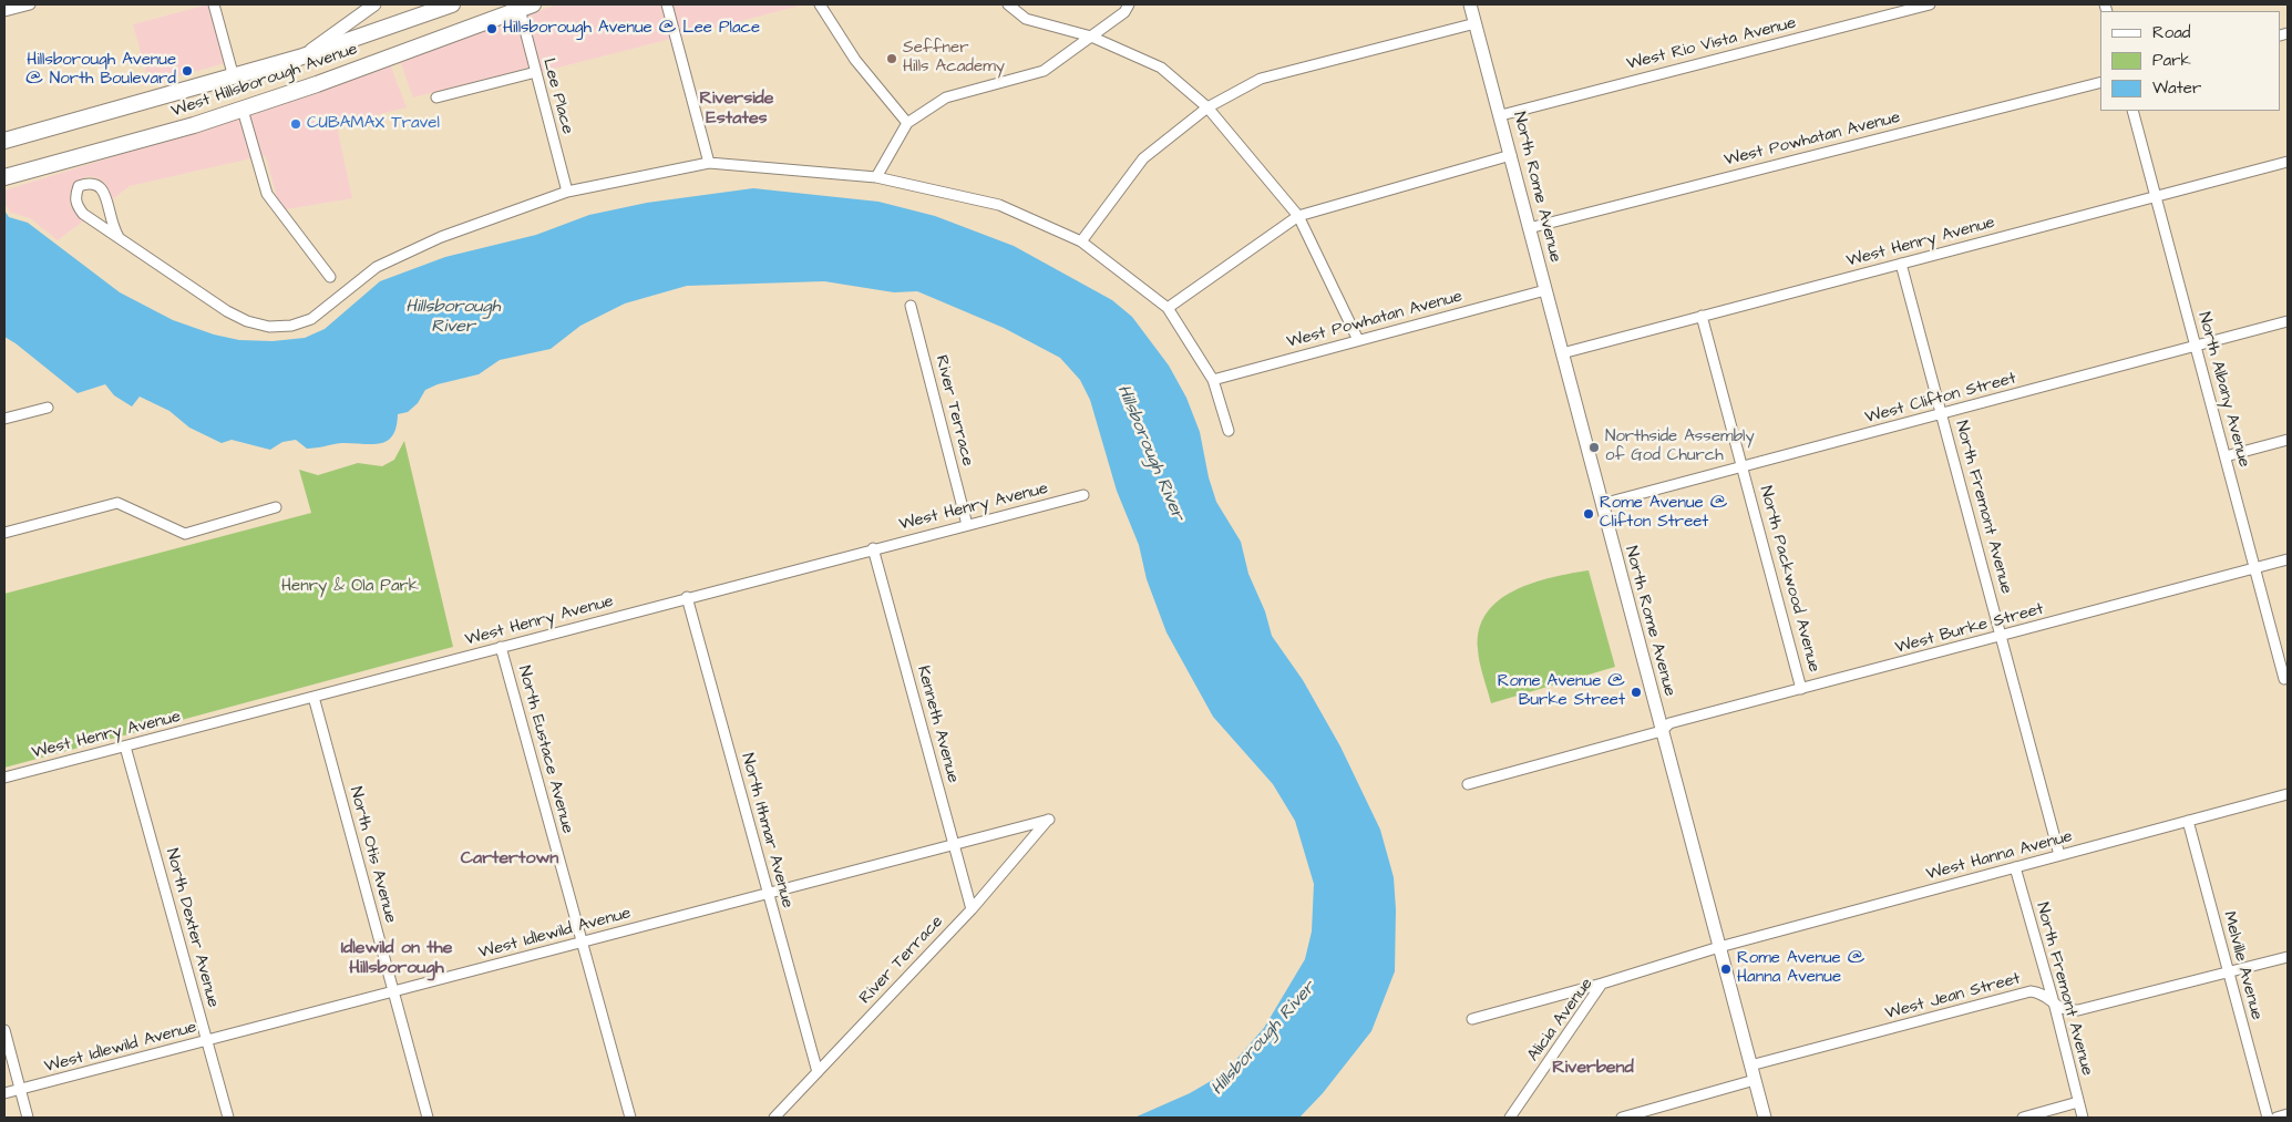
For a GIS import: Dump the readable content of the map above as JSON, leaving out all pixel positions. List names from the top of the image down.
{
  "streets": {
    "main road": ["West Hillsborough Avenue"],
    "street": [
      "West Rio Vista Avenue",
      "Lee Place",
      "West Powhatan Avenue",
      "North Rome Avenue",
      "West Henry Avenue",
      "North Albany Avenue",
      "West Clifton Street",
      "River Terrace",
      "North Fremont Avenue",
      "North Packwood Avenue",
      "West Burke Street",
      "Kenneth Avenue",
      "North Eustace Avenue",
      "North Ithmar Avenue",
      "North Otis Avenue",
      "West Hanna Avenue",
      "North Dexter Avenue",
      "West Idlewild Avenue",
      "Melville Avenue",
      "West Jean Street",
      "Alicia Avenue"
    ]
  },
  "crossings": [
    ["West Rio Vista Avenue", "North Rome Avenue"],
    ["West Hillsborough Avenue", "Lee Place"],
    ["West Powhatan Avenue", "North Rome Avenue"],
    ["North Rome Avenue", "West Henry Avenue"],
    ["North Rome Avenue", "West Clifton Street"],
    ["North Rome Avenue", "West Burke Street"],
    ["North Rome Avenue", "West Hanna Avenue"],
    ["North Rome Avenue", "West Jean Street"],
    ["North Rome Avenue", "Alicia Avenue"],
    ["West Henry Avenue", "North Albany Avenue"],
    ["West Henry Avenue", "River Terrace"],
    ["West Henry Avenue", "North Fremont Avenue"],
    ["West Henry Avenue", "North Packwood Avenue"],
    ["West Henry Avenue", "Kenneth Avenue"],
    ["West Henry Avenue", "North Eustace Avenue"],
    ["West Henry Avenue", "North Ithmar Avenue"],
    ["West Henry Avenue", "North Otis Avenue"],
    ["West Henry Avenue", "North Dexter Avenue"],
    ["North Albany Avenue", "West Clifton Street"],
    ["North Albany Avenue", "West Burke Street"],
    ["West Clifton Street", "North Fremont Avenue"],
    ["West Clifton Street", "North Packwood Avenue"],
    ["River Terrace", "Kenneth Avenue"],
    ["River Terrace", "North Ithmar Avenue"],
    ["River Terrace", "West Idlewild Avenue"],
    ["North Fremont Avenue", "West Burke Street"],
    ["North Fremont Avenue", "West Hanna Avenue"],
    ["North Fremont Avenue", "West Jean Street"],
    ["North Packwood Avenue", "West Burke Street"],
    ["Kenneth Avenue", "West Idlewild Avenue"],
    ["North Eustace Avenue", "West Idlewild Avenue"],
    ["North Ithmar Avenue", "West Idlewild Avenue"],
    ["North Otis Avenue", "West Idlewild Avenue"],
    ["West Hanna Avenue", "Melville Avenue"],
    ["West Hanna Avenue", "Alicia Avenue"],
    ["North Dexter Avenue", "West Idlewild Avenue"],
    ["Melville Avenue", "West Jean Street"]
  ],
  "districts": [
    "Riverside Estates",
    "Cartertown",
    "Idlewild on the Hillsborough",
    "Riverbend"
  ],
  "water": ["Hillsborough River"],
  "parks": ["Henry & Ola Park"],
  "places": [
    "Hillsborough Avenue @ Lee Place",
    "Seffner Hills Academy",
    "Hillsborough Avenue @ North Boulevard",
    "CUBAMAX Travel",
    "Northside Assembly of God Church",
    "Rome Avenue @ Clifton Street",
    "Rome Avenue @ Burke Street",
    "Rome Avenue @ Hanna Avenue"
  ],
  "legend": ["Road", "Park", "Water"]
}
